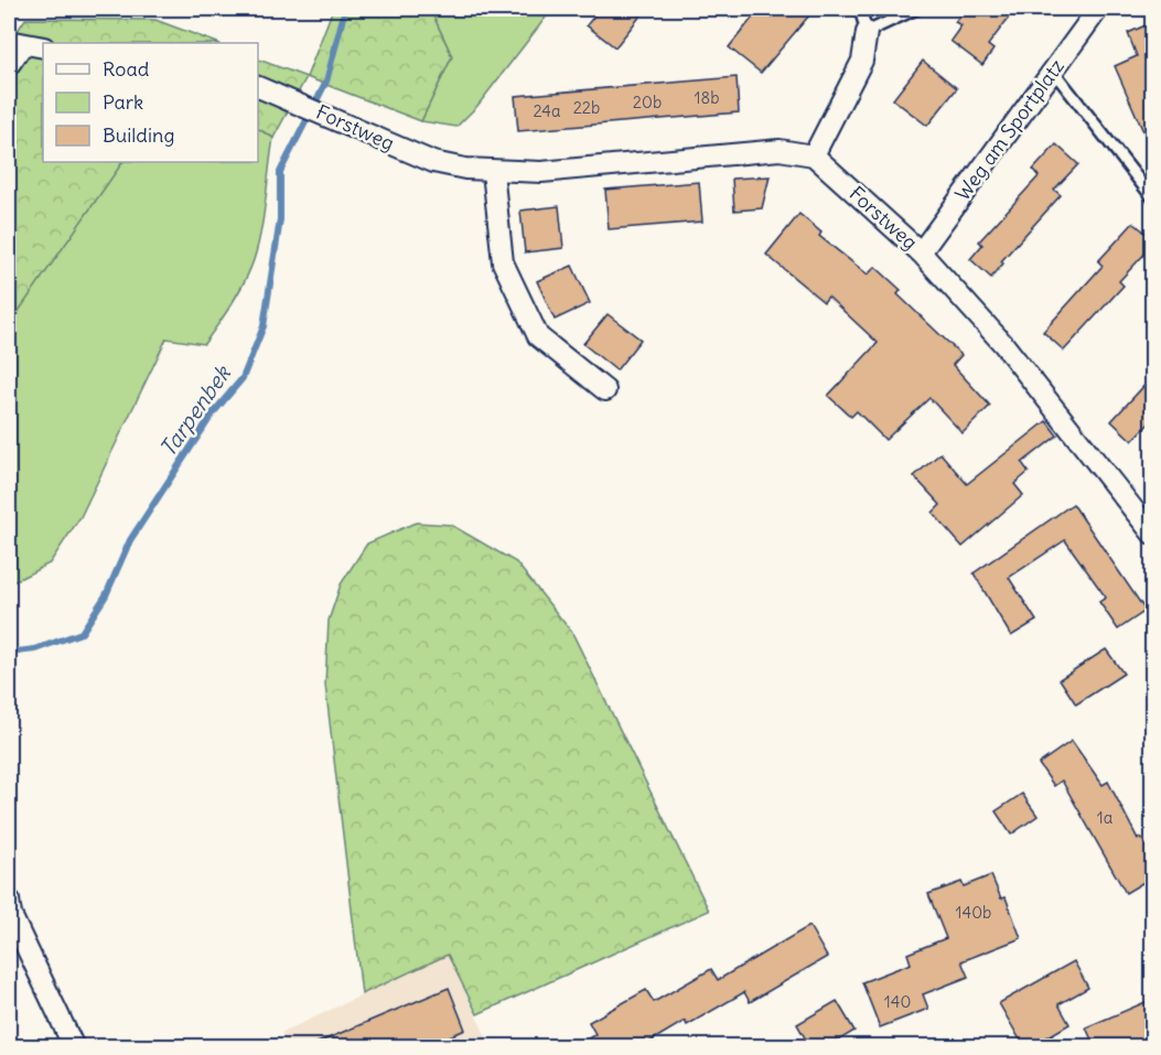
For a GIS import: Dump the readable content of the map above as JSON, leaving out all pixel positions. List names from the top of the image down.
{
  "streets": {
    "street": ["Forstweg", "Weg am Sportplatz"]
  },
  "crossings": [
    ["Forstweg", "Weg am Sportplatz"]
  ],
  "water": ["Tarpenbek"],
  "house_numbers": [
    "18b",
    "20b",
    "22b",
    "24a",
    "1a",
    "140b",
    "140"
  ],
  "legend": ["Road", "Park", "Building"]
}
